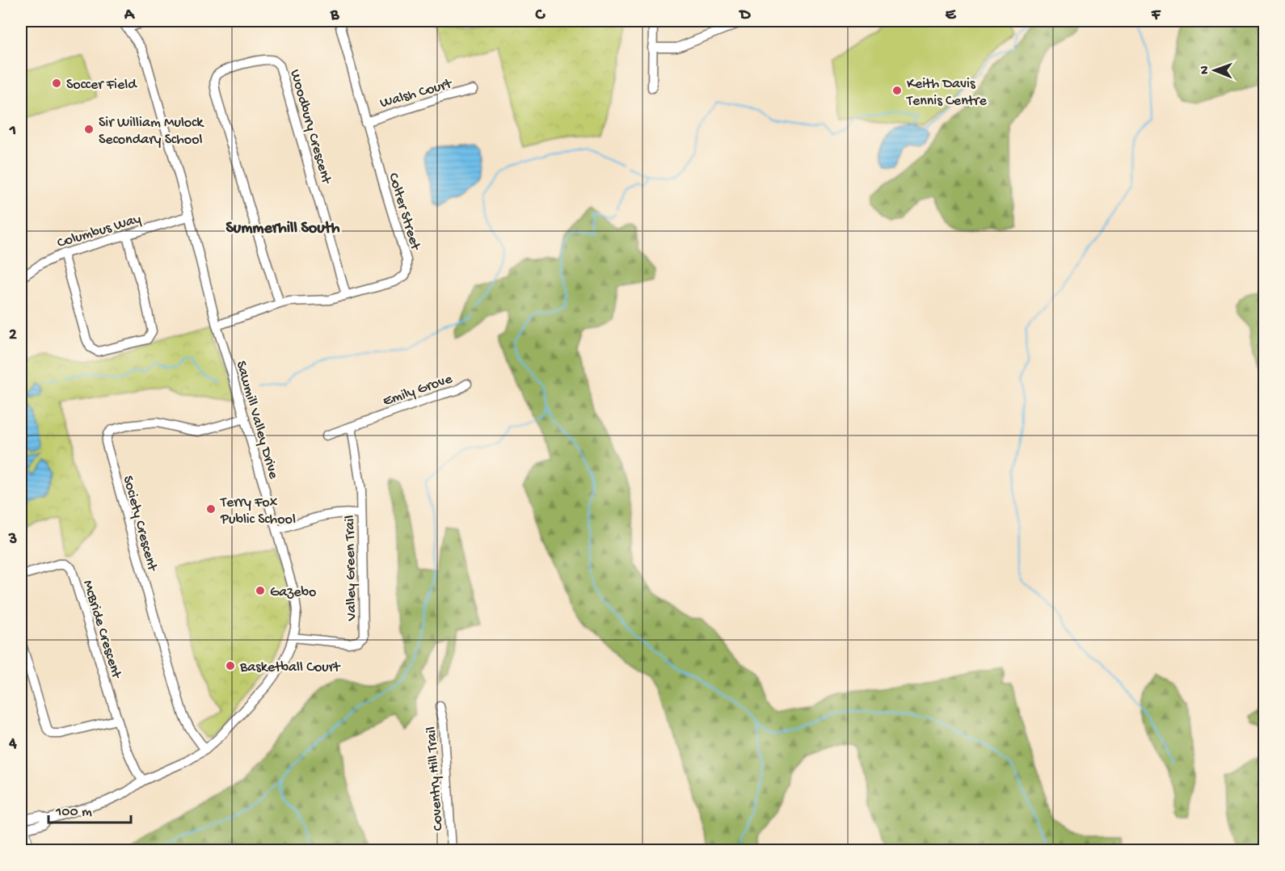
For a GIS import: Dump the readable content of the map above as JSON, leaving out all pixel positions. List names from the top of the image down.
{
  "streets": {
    "street": [
      "Walsh Court",
      "Woodbury Crescent",
      "Colter Street",
      "Columbus Way",
      "Emily Grove",
      "Sawmill Valley Drive",
      "Society Crescent",
      "Valley Green Trail",
      "McBride Crescent",
      "Coventry Hill Trail"
    ]
  },
  "crossings": [
    ["Walsh Court", "Colter Street"],
    ["Woodbury Crescent", "Colter Street"],
    ["Colter Street", "Sawmill Valley Drive"],
    ["Columbus Way", "Sawmill Valley Drive"],
    ["Emily Grove", "Valley Green Trail"],
    ["Sawmill Valley Drive", "Society Crescent"],
    ["Sawmill Valley Drive", "Valley Green Trail"],
    ["Sawmill Valley Drive", "McBride Crescent"]
  ],
  "districts": ["Summerhill South"],
  "places": [
    "Soccer Field",
    "Keith Davis Tennis Centre",
    "Sir William Mulock Secondary School",
    "Terry Fox Public School",
    "Gazebo",
    "Basketball Court"
  ],
  "scale_bar": "100 m",
  "north": "left",
  "grid": {
    "columns": [
      "A",
      "B",
      "C",
      "D",
      "E",
      "F"
    ],
    "rows": [
      "1",
      "2",
      "3",
      "4"
    ]
  }
}
